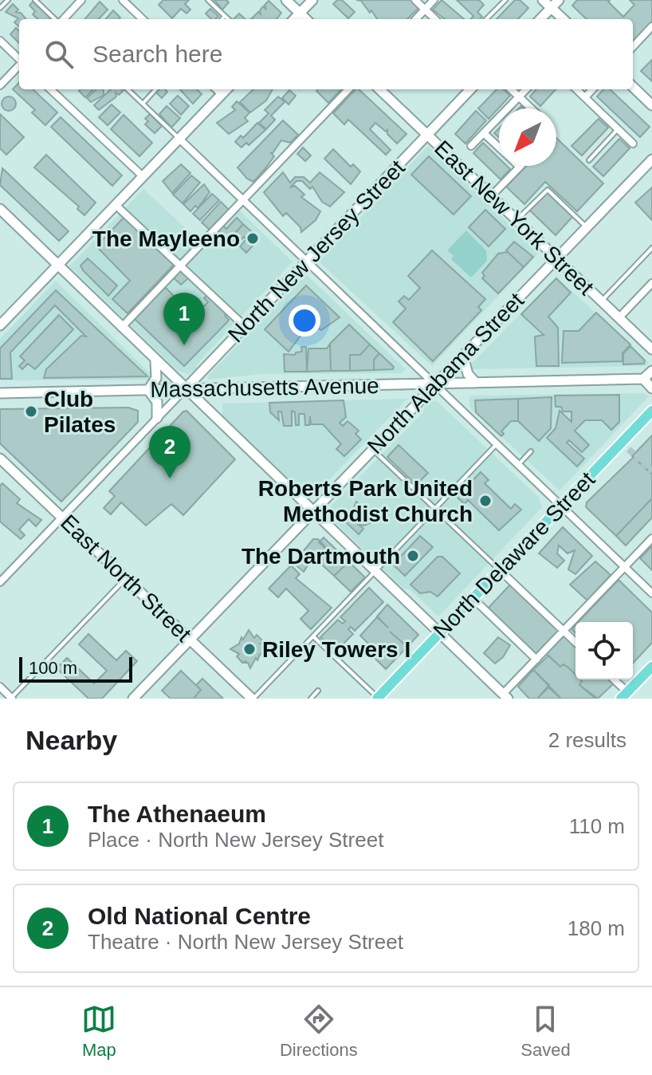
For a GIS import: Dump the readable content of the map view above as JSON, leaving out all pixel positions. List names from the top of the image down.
{
  "streets": {
    "main road": [
      "East New York Street",
      "North New Jersey Street",
      "North Alabama Street",
      "Massachusetts Avenue",
      "North Delaware Street",
      "East North Street"
    ]
  },
  "crossings": [
    ["East New York Street", "North New Jersey Street"],
    ["East New York Street", "North Alabama Street"],
    ["North New Jersey Street", "Massachusetts Avenue"],
    ["North New Jersey Street", "East North Street"],
    ["North Alabama Street", "Massachusetts Avenue"],
    ["North Alabama Street", "East North Street"]
  ],
  "places": [
    "The Mayleeno",
    "Club Pilates",
    "Roberts Park United Methodist Church",
    "The Dartmouth",
    "Riley Towers I"
  ],
  "scale_bar": "100 m",
  "north": "bottom left",
  "page": {
    "search": "Search here",
    "pins": ["1", "2"],
    "scale": "100 m",
    "heading": ["Nearby", "2 results"],
    "list": [
      {
        "mark": "1",
        "name": "The Athenaeum",
        "note": "Place · North New Jersey Street",
        "value": "110 m"
      },
      {
        "mark": "2",
        "name": "Old National Centre",
        "note": "Theatre · North New Jersey Street",
        "value": "180 m"
      }
    ],
    "nav": ["Map", "Directions", "Saved"]
  }
}
